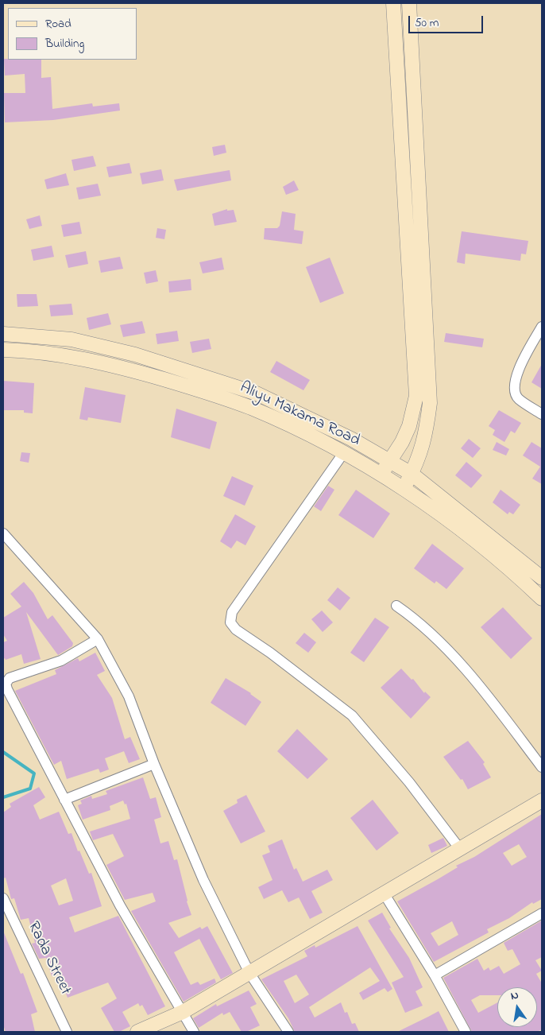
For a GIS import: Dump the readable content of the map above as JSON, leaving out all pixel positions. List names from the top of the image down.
{
  "streets": {
    "street": ["Aliyu Makama Road", "Rada Street"]
  },
  "legend": ["Road", "Building"],
  "scale_bar": "50 m",
  "north": "top"
}
